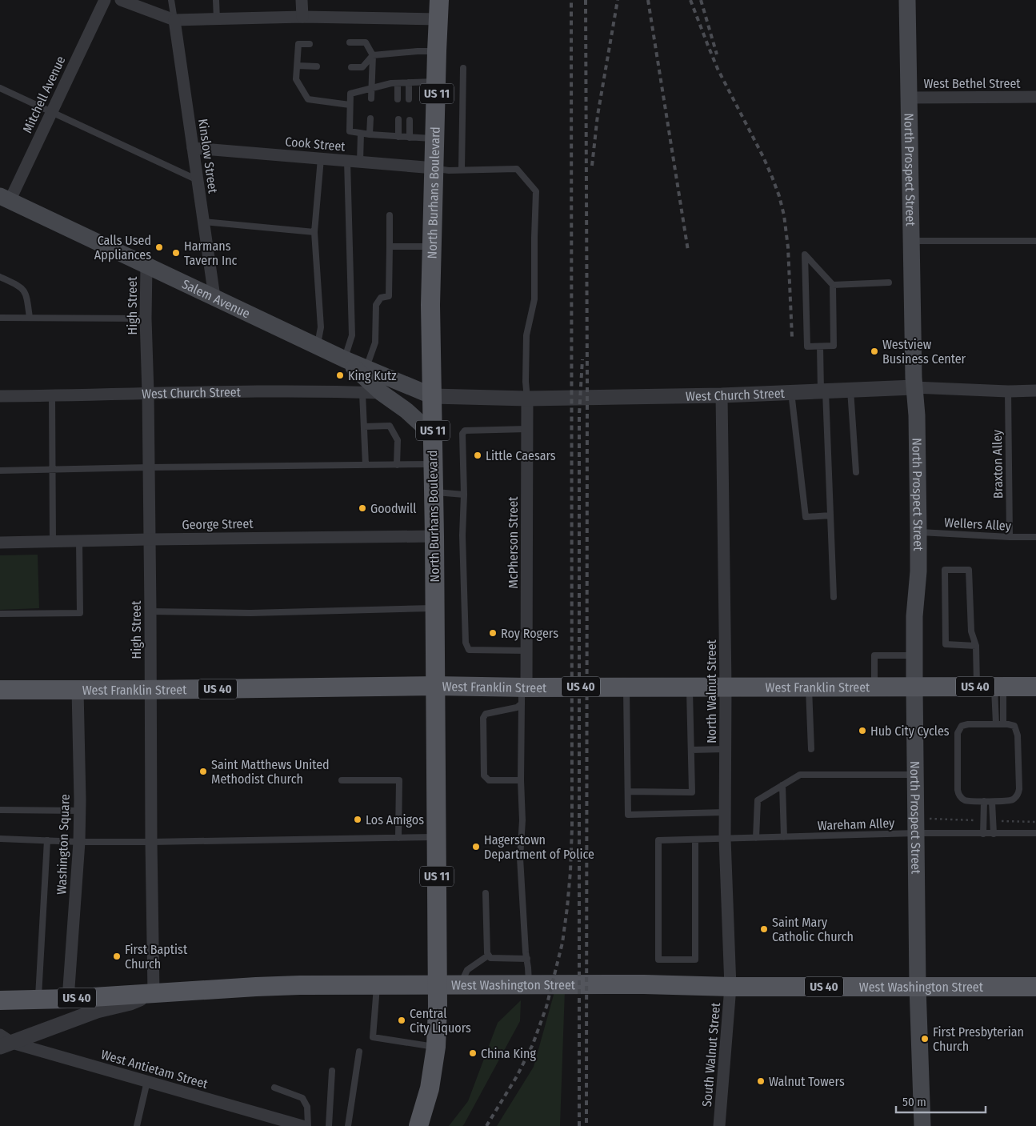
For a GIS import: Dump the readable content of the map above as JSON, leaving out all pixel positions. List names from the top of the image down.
{
  "streets": {
    "main road": [
      "US 11",
      "North Prospect Street",
      "North Burhans Boulevard",
      "Salem Avenue",
      "West Franklin Street",
      "US 40",
      "West Washington Street"
    ],
    "street": [
      "West Bethel Street",
      "Mitchell Avenue",
      "Cook Street",
      "Kinslow Street",
      "High Street",
      "West Church Street",
      "George Street",
      "McPherson Street",
      "North Walnut Street",
      "Washington Square",
      "South Walnut Street",
      "West Antietam Street"
    ],
    "lane": ["Braxton Alley", "Wellers Alley", "Wareham Alley"]
  },
  "crossings": [
    ["West Bethel Street", "North Prospect Street"],
    ["US 11", "North Burhans Boulevard"],
    ["US 11", "West Washington Street"],
    ["Mitchell Avenue", "Salem Avenue"],
    ["Cook Street", "Kinslow Street"],
    ["Cook Street", "North Burhans Boulevard"],
    ["Kinslow Street", "Salem Avenue"],
    ["North Prospect Street", "West Church Street"],
    ["North Prospect Street", "Wellers Alley"],
    ["North Prospect Street", "West Franklin Street"],
    ["North Prospect Street", "Wareham Alley"],
    ["North Prospect Street", "West Washington Street"],
    ["North Burhans Boulevard", "Salem Avenue"],
    ["North Burhans Boulevard", "West Church Street"],
    ["North Burhans Boulevard", "George Street"],
    ["North Burhans Boulevard", "West Franklin Street"],
    ["North Burhans Boulevard", "West Washington Street"],
    ["Salem Avenue", "High Street"],
    ["Salem Avenue", "West Church Street"],
    ["High Street", "West Church Street"],
    ["High Street", "George Street"],
    ["High Street", "West Franklin Street"],
    ["High Street", "US 40"],
    ["High Street", "West Washington Street"],
    ["West Church Street", "Braxton Alley"],
    ["West Church Street", "McPherson Street"],
    ["West Church Street", "North Walnut Street"],
    ["Braxton Alley", "Wellers Alley"],
    ["McPherson Street", "West Franklin Street"],
    ["West Franklin Street", "North Walnut Street"],
    ["West Franklin Street", "Washington Square"],
    ["US 40", "Washington Square"],
    ["US 40", "West Washington Street"],
    ["North Walnut Street", "Wareham Alley"],
    ["North Walnut Street", "West Washington Street"],
    ["North Walnut Street", "South Walnut Street"],
    ["West Washington Street", "South Walnut Street"],
    ["West Washington Street", "West Antietam Street"]
  ],
  "places": [
    "Calls Used Appliances",
    "Harmans Tavern Inc",
    "Westview Business Center",
    "King Kutz",
    "Little Caesars",
    "Goodwill",
    "Roy Rogers",
    "Hub City Cycles",
    "Saint Matthews United Methodist Church",
    "Los Amigos",
    "Hagerstown Department of Police",
    "Saint Mary Catholic Church",
    "First Baptist Church",
    "Central City Liquors",
    "First Presbyterian Church",
    "China King",
    "Walnut Towers"
  ],
  "scale_bar": "50 m"
}
